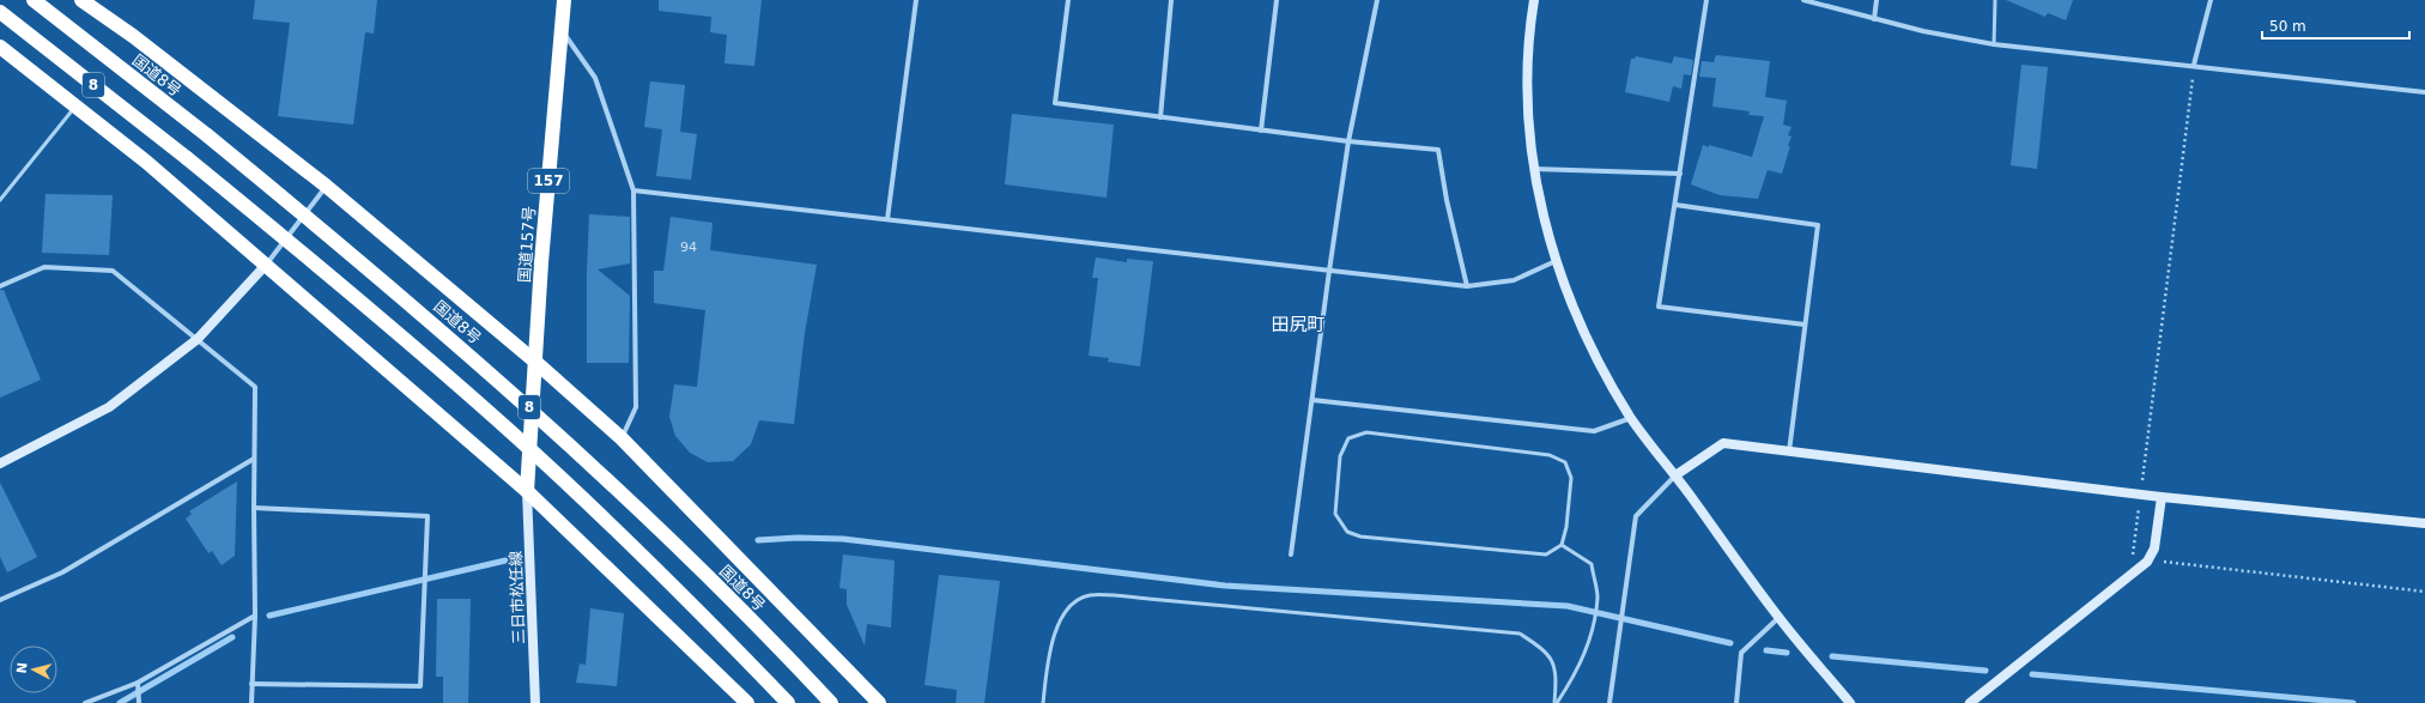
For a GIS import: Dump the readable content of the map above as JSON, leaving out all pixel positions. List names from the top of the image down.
{
  "streets": {
    "highway": [
      "国道8号",
      "8",
      "157",
      "国道157号"
    ],
    "street": ["三日市松任線"]
  },
  "crossings": [
    ["8", "国道157号"],
    ["国道157号", "三日市松任線"]
  ],
  "districts": ["田尻町"],
  "house_numbers": ["94"],
  "scale_bar": "50 m",
  "north": "left"
}
